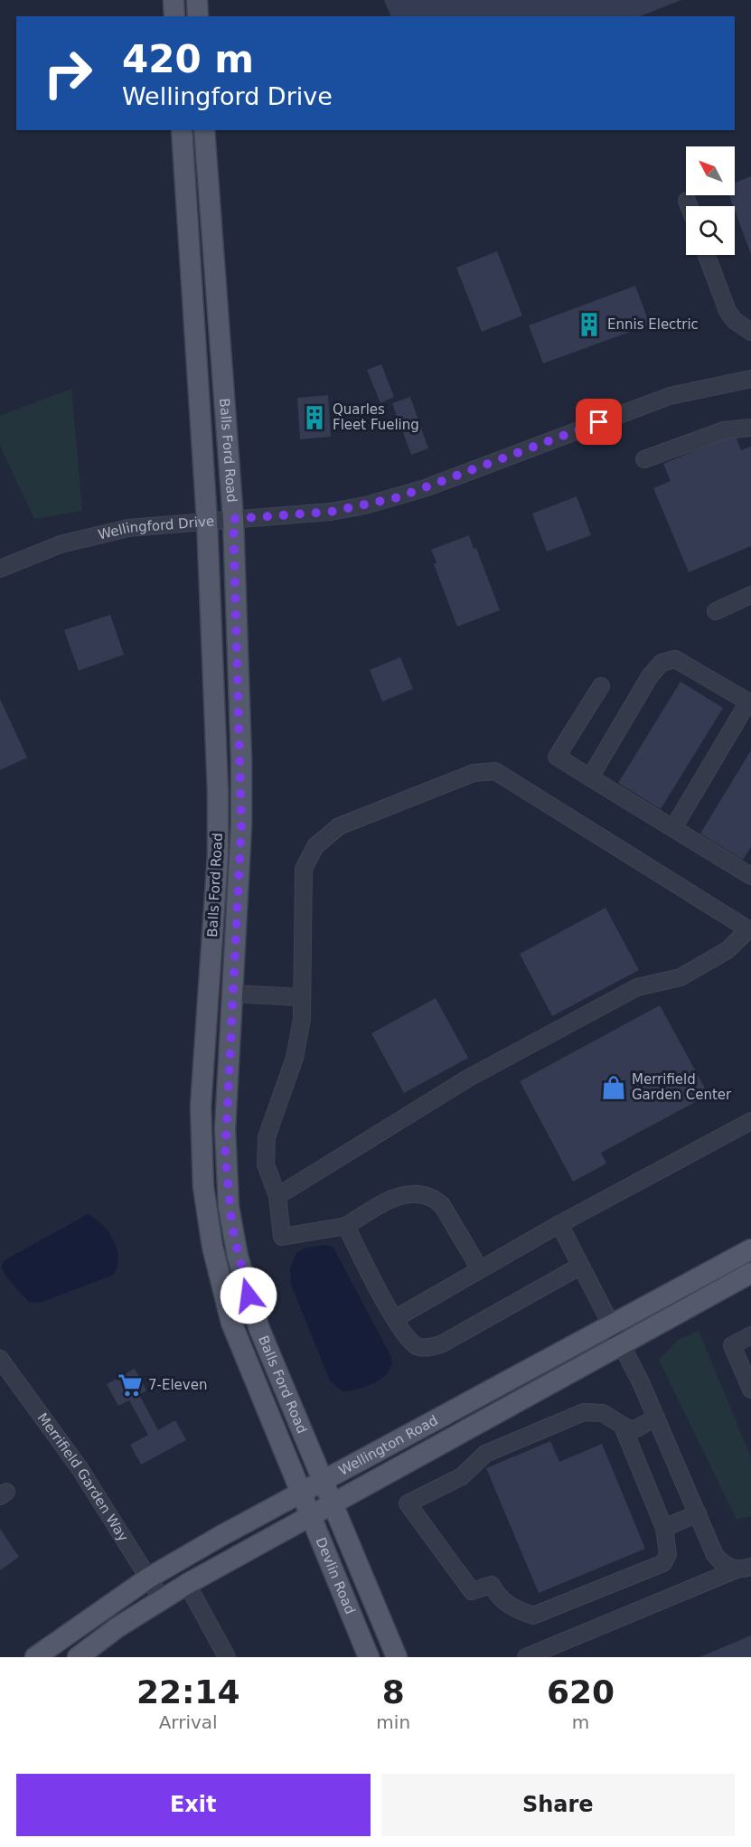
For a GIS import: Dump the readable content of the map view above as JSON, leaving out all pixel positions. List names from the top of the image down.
{
  "streets": {
    "main road": ["Balls Ford Road", "Wellington Road", "Devlin Road"],
    "street": ["Wellingford Drive", "Merrifield Garden Way"]
  },
  "crossings": [
    ["Balls Ford Road", "Wellingford Drive"],
    ["Balls Ford Road", "Wellington Road"],
    ["Balls Ford Road", "Devlin Road"],
    ["Wellington Road", "Merrifield Garden Way"],
    ["Wellington Road", "Devlin Road"]
  ],
  "places": {
    "building": ["Ennis Electric", "Quarles Fleet Fueling"],
    "shop": ["Merrifield Garden Center"],
    "supermarket": ["7-Eleven"]
  },
  "north": "top left",
  "page": {
    "turn": ["420 m", "Wellingford Drive"],
    "eta": [
      "22:14",
      "Arrival",
      "8",
      "min",
      "620",
      "m"
    ],
    "buttons": ["Exit", "Share"]
  }
}
